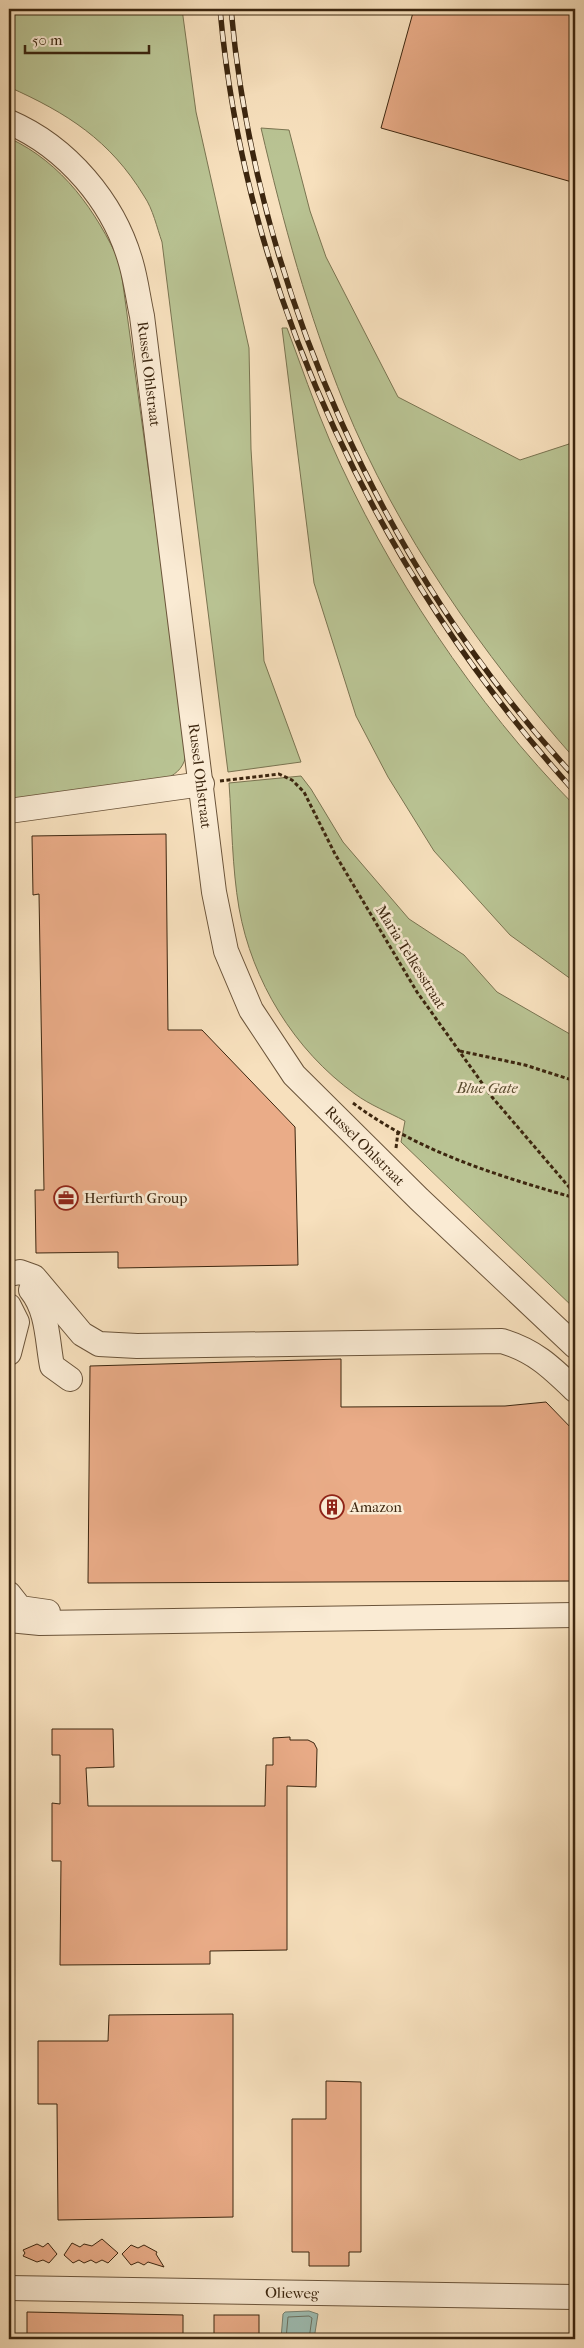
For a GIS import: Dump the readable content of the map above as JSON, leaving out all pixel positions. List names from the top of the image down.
{
  "streets": {
    "street": ["Russel Ohlstraat", "Olieweg"],
    "path": ["Maria Telkesstraat"]
  },
  "crossings": [
    ["Russel Ohlstraat", "Maria Telkesstraat"]
  ],
  "parks": ["Blue Gate"],
  "places": {
    "office": ["Herfurth Group"],
    "building": ["Amazon"]
  },
  "scale_bar": "50 m"
}
